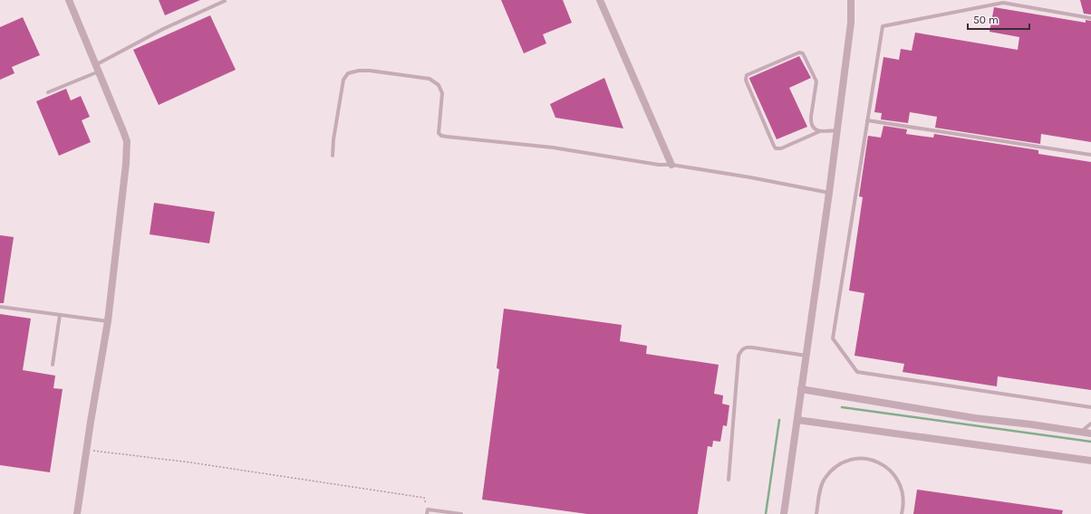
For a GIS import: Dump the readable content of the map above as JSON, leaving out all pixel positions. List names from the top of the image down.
{
  "scale_bar": "50 m"
}
